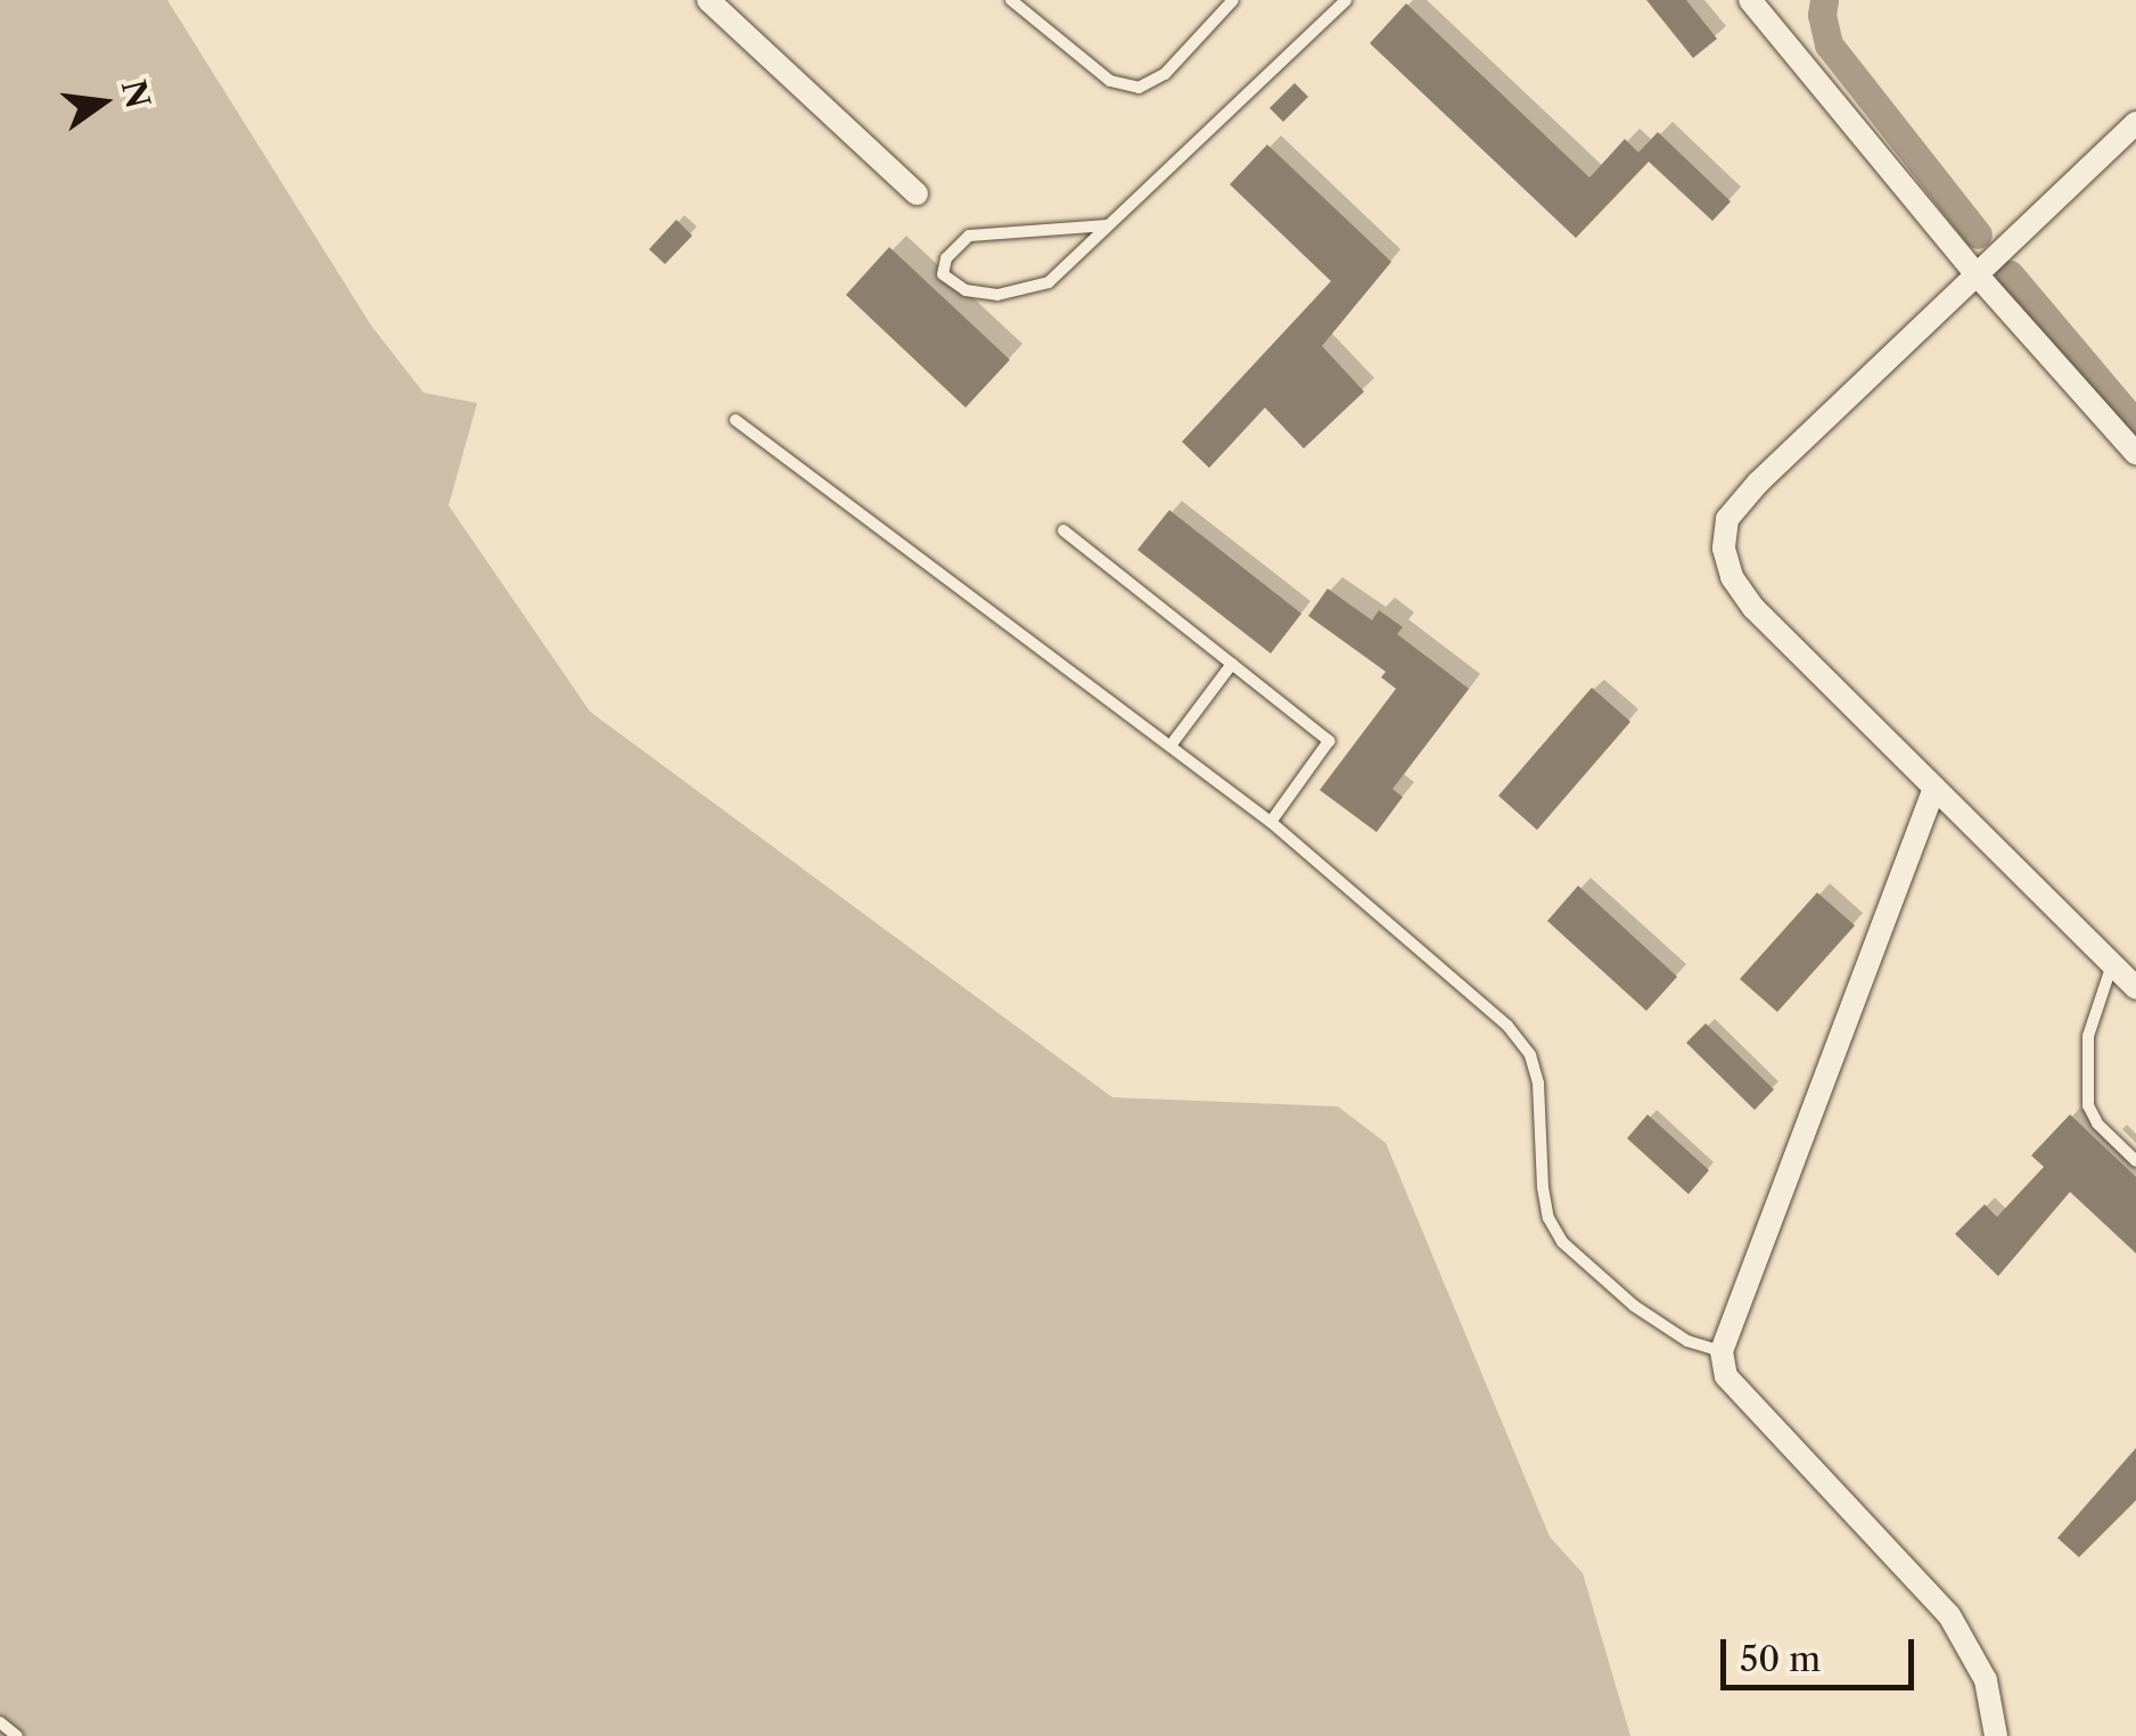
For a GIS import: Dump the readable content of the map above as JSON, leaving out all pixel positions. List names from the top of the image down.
{
  "scale_bar": "50 m",
  "north": "right"
}
